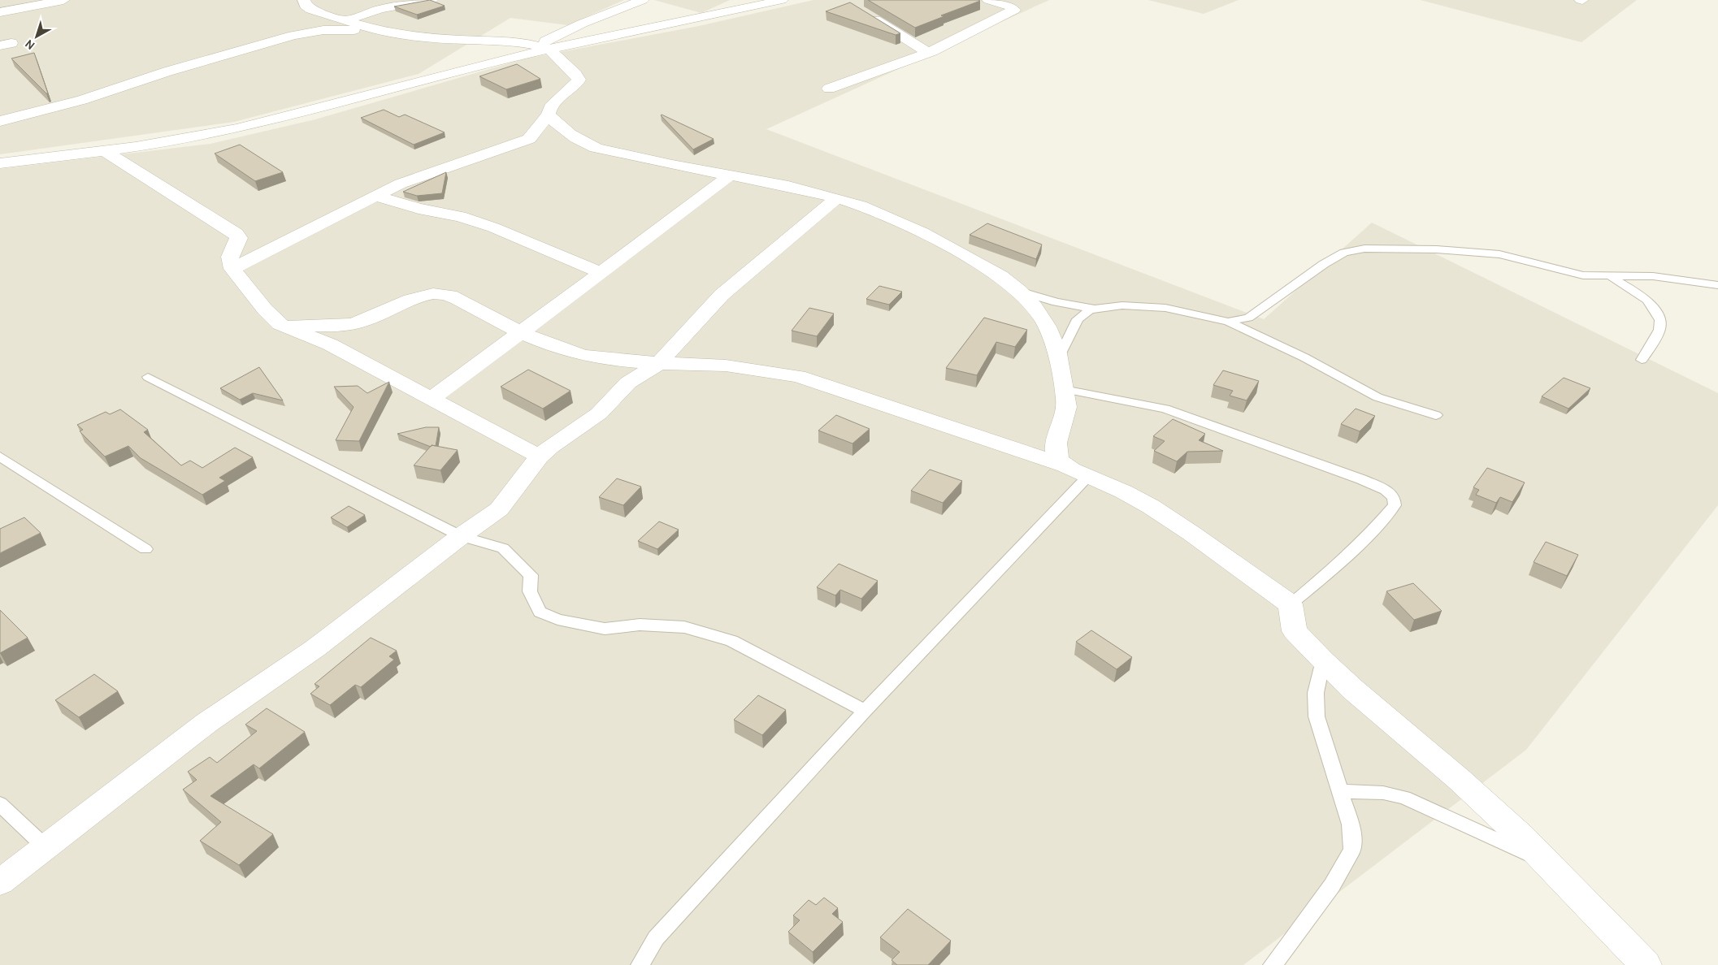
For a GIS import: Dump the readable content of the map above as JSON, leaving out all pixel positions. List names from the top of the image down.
{
  "north": "bottom left"
}
